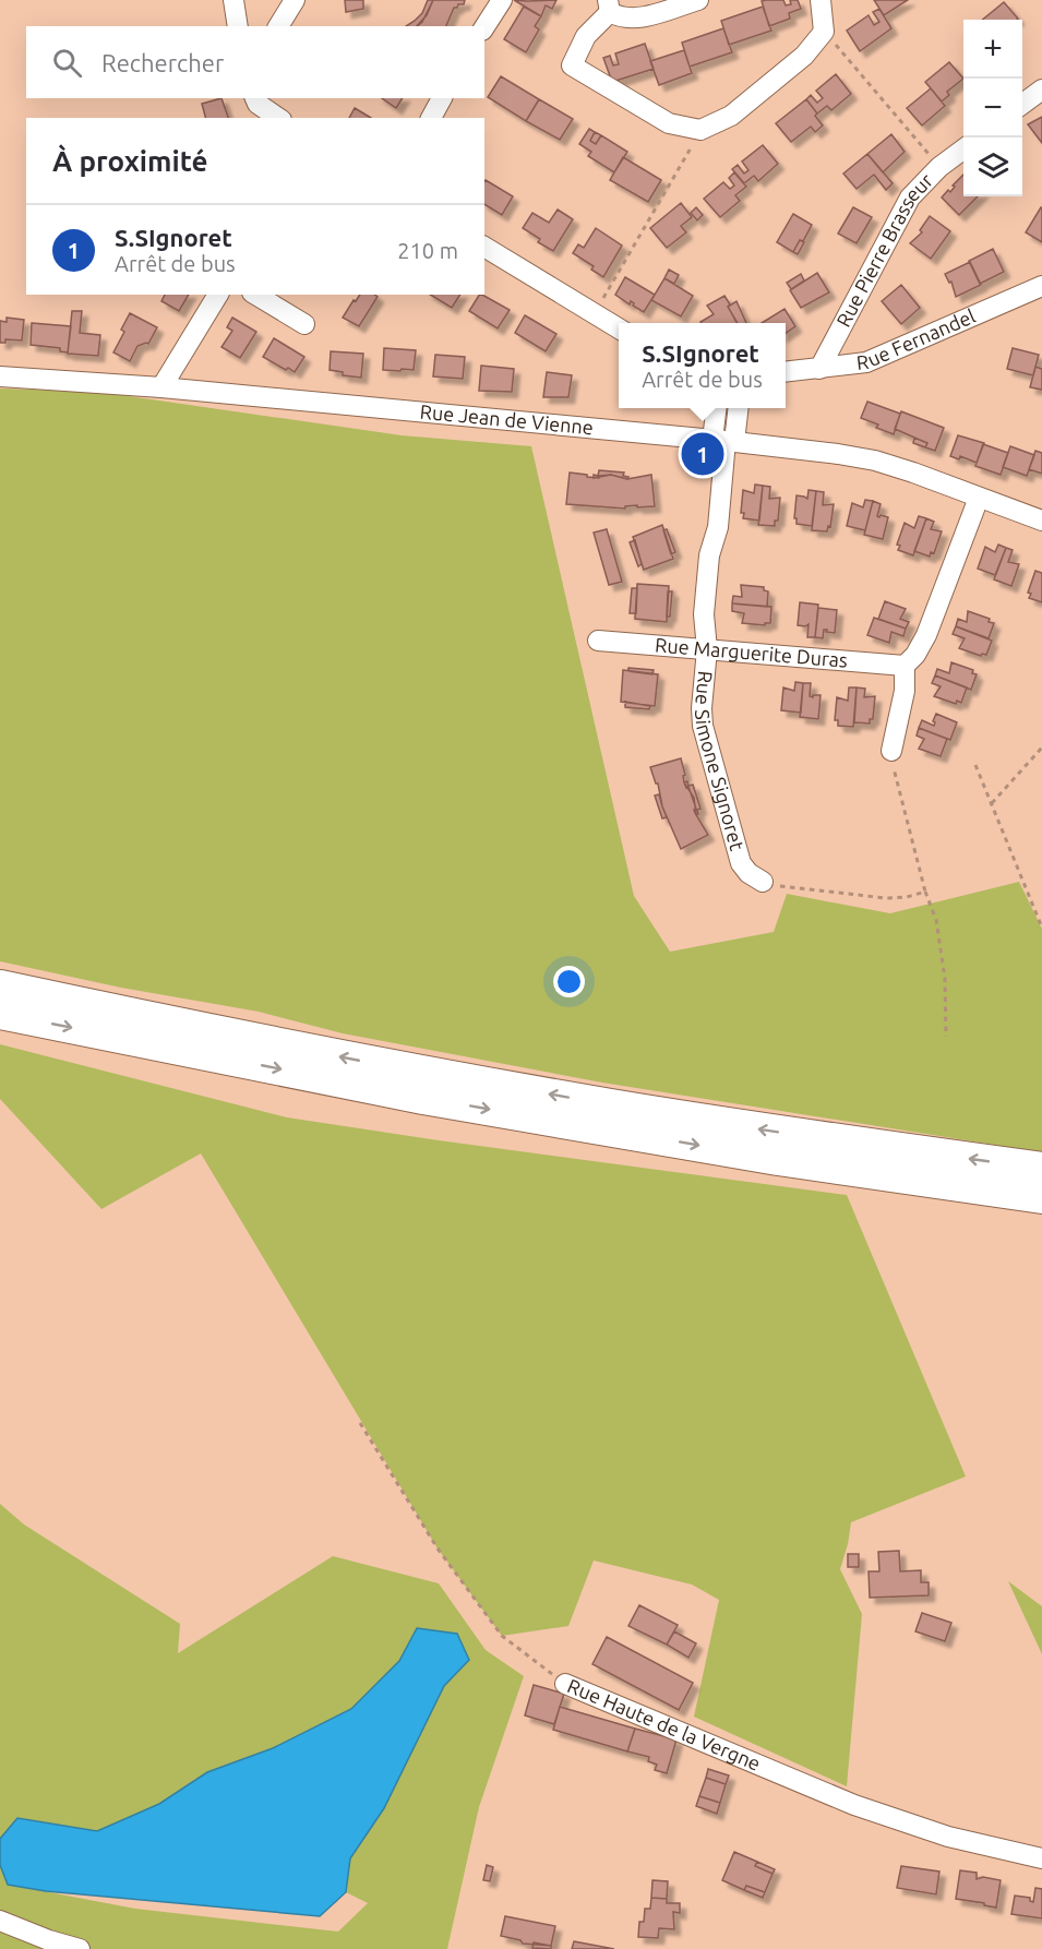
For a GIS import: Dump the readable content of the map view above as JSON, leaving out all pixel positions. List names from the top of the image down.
{
  "streets": {
    "street": [
      "Rue Pierre Brasseur",
      "Rue Fernandel",
      "Rue Jean de Vienne",
      "Rue Marguerite Duras",
      "Rue Simone Signoret",
      "Rue Haute de la Vergne"
    ]
  },
  "crossings": [
    ["Rue Pierre Brasseur", "Rue Fernandel"],
    ["Rue Jean de Vienne", "Rue Simone Signoret"],
    ["Rue Marguerite Duras", "Rue Simone Signoret"]
  ],
  "page": {
    "map_buttons": ["+", "−"],
    "search": "Rechercher",
    "heading": "À proximité",
    "list": [
      {
        "mark": "1",
        "name": "S.SIgnoret",
        "note": "Arrêt de bus",
        "value": "210 m"
      }
    ],
    "popup": ["S.SIgnoret", "Arrêt de bus"],
    "pins": "1"
  }
}
